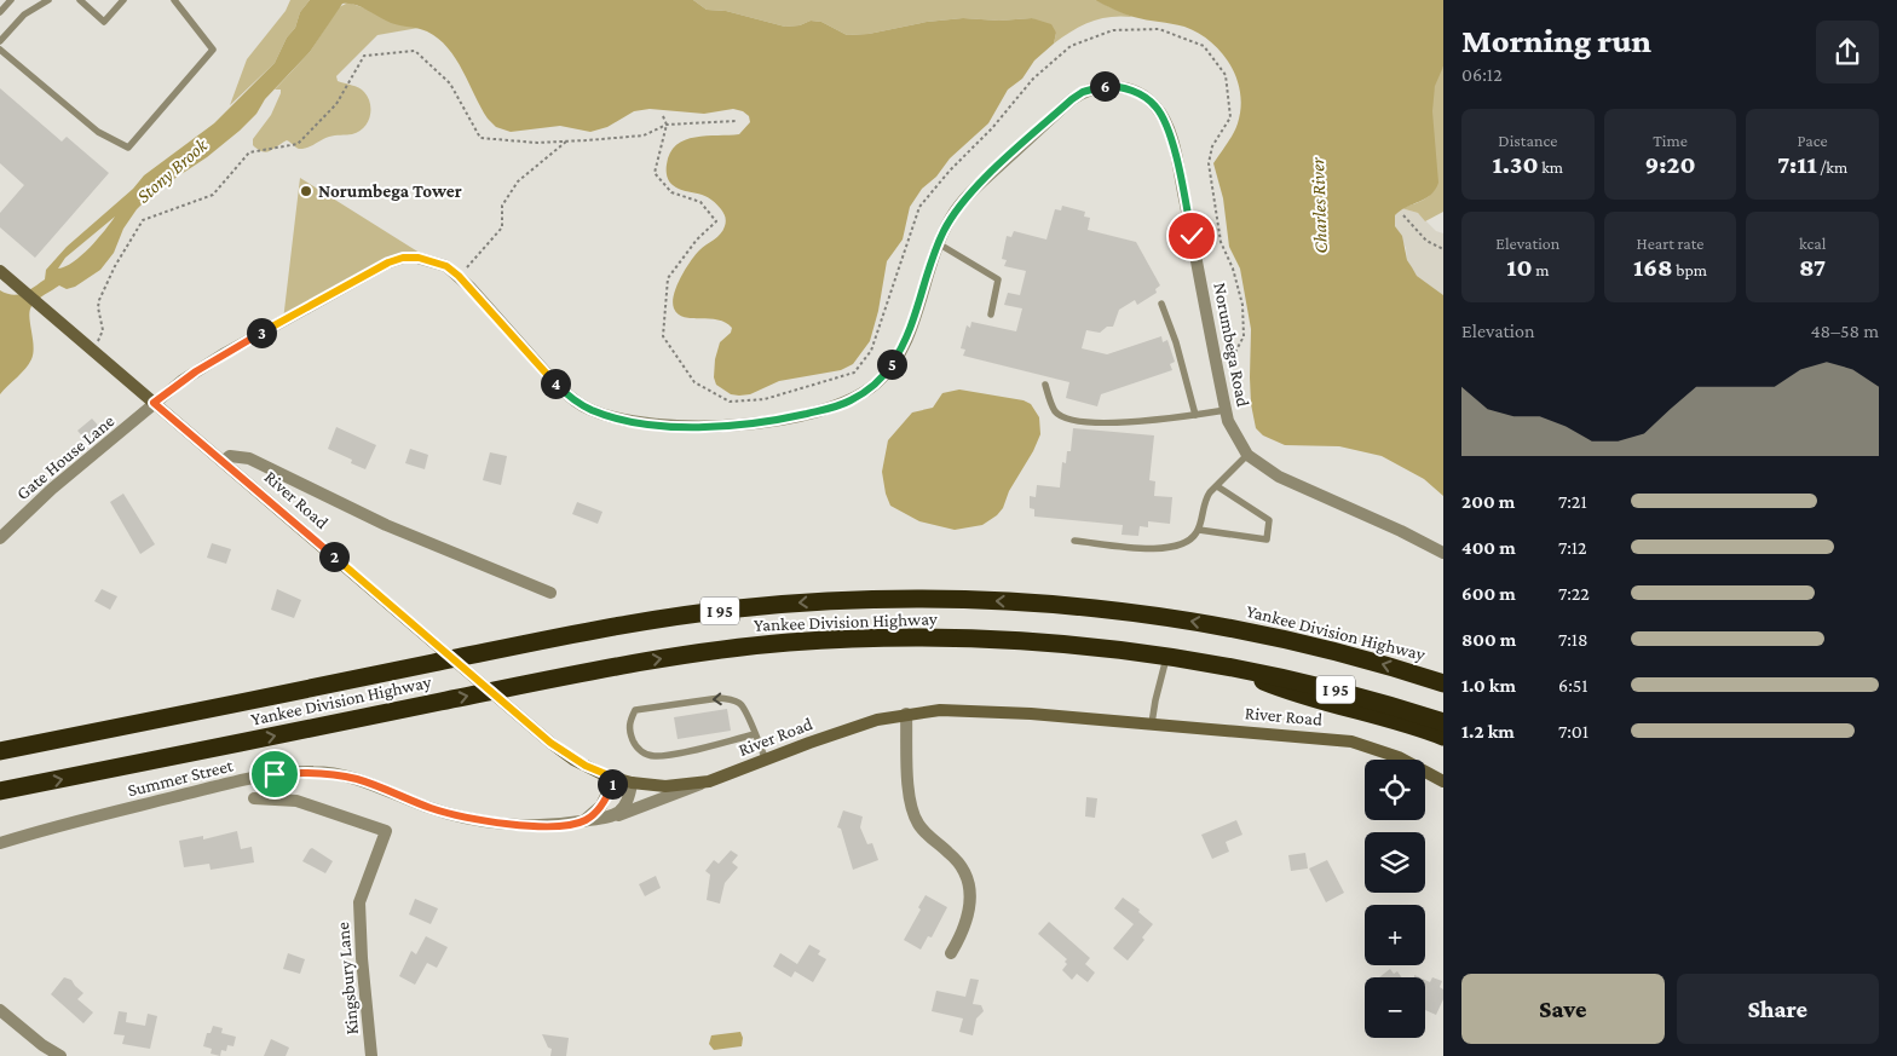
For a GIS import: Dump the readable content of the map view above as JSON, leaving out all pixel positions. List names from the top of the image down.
{
  "streets": {
    "highway": ["I 95", "Yankee Division Highway"],
    "main road": ["River Road"],
    "street": [
      "Norumbega Road",
      "Gate House Lane",
      "Summer Street",
      "Kingsbury Lane"
    ]
  },
  "crossings": [
    ["Norumbega Road", "Gate House Lane"],
    ["Norumbega Road", "River Road"],
    ["Gate House Lane", "River Road"],
    ["River Road", "Summer Street"]
  ],
  "water": ["Stony Brook", "Charles River"],
  "places": ["Norumbega Tower"],
  "page": {
    "heading": ["Morning run", "06:12"],
    "pins": [
      "6",
      "3",
      "5",
      "4",
      "2",
      "1"
    ],
    "stats": [
      ["Distance", "1.30 km"],
      ["Time", "9:20"],
      ["Pace", "7:11 /km"],
      ["Elevation", "10 m"],
      ["Heart rate", "168 bpm"],
      ["kcal", "87"]
    ],
    "chart": ["Elevation", "48–58 m"],
    "list": [
      {
        "name": "200 m",
        "note": "7:21"
      },
      {
        "name": "400 m",
        "note": "7:12"
      },
      {
        "name": "600 m",
        "note": "7:22"
      },
      {
        "name": "800 m",
        "note": "7:18"
      },
      {
        "name": "1.0 km",
        "note": "6:51"
      },
      {
        "name": "1.2 km",
        "note": "7:01"
      }
    ],
    "map_buttons": ["+", "−"],
    "buttons": ["Save", "Share"]
  }
}
